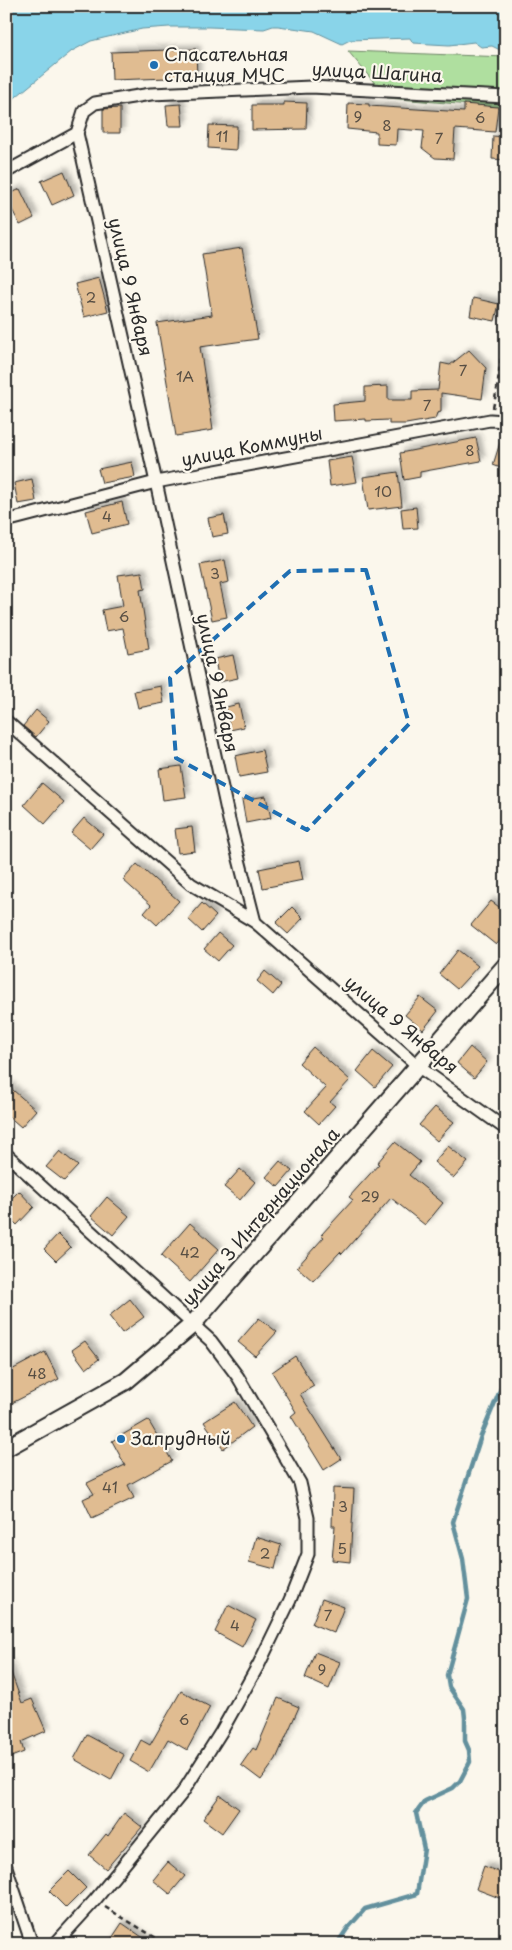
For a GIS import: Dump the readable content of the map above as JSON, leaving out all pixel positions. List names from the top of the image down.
{
  "streets": {
    "street": [
      "улица Шагина",
      "улица 9 Января",
      "улица Коммуны",
      "улица 3 Интернационала"
    ]
  },
  "crossings": [
    ["улица Шагина", "улица 9 Января"],
    ["улица 9 Января", "улица Коммуны"],
    ["улица 9 Января", "улица 3 Интернационала"]
  ],
  "places": ["Спасательная станция МЧС", "Запрудный"],
  "house_numbers": [
    "9",
    "6",
    "8",
    "11",
    "7",
    "2",
    "7",
    "1А",
    "7",
    "8",
    "10",
    "4",
    "3",
    "6",
    "29",
    "42",
    "48",
    "41",
    "3",
    "5",
    "2",
    "7",
    "4",
    "9",
    "6"
  ]
}
